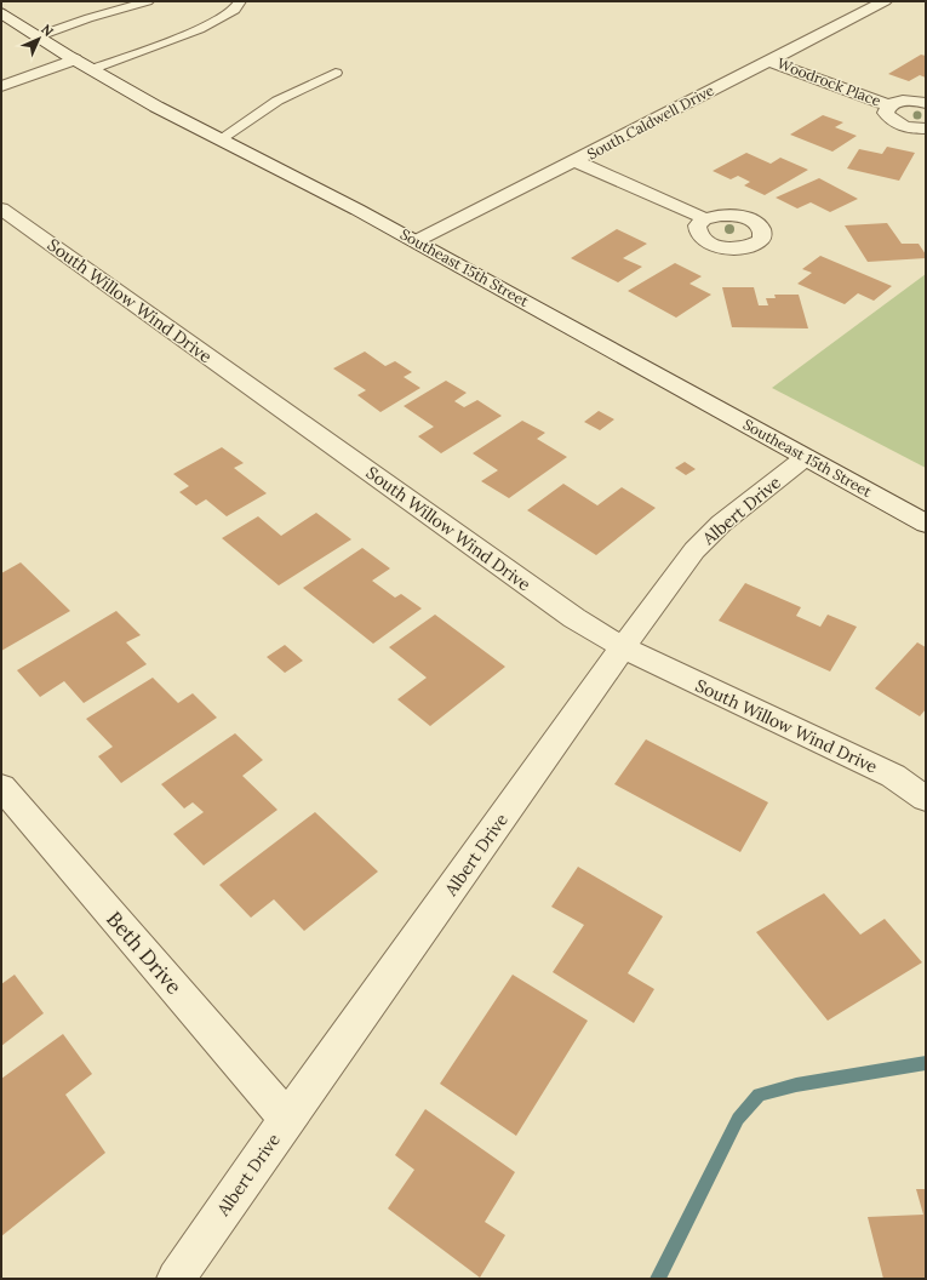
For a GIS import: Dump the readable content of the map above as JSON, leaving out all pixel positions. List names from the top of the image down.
{
  "streets": {
    "street": [
      "Woodrock Place",
      "South Caldwell Drive",
      "Southeast 15th Street",
      "South Willow Wind Drive",
      "Albert Drive",
      "Beth Drive"
    ]
  },
  "crossings": [
    ["Woodrock Place", "South Caldwell Drive"],
    ["South Caldwell Drive", "Southeast 15th Street"],
    ["Southeast 15th Street", "Albert Drive"],
    ["South Willow Wind Drive", "Albert Drive"],
    ["Albert Drive", "Beth Drive"]
  ],
  "north": "top right"
}
